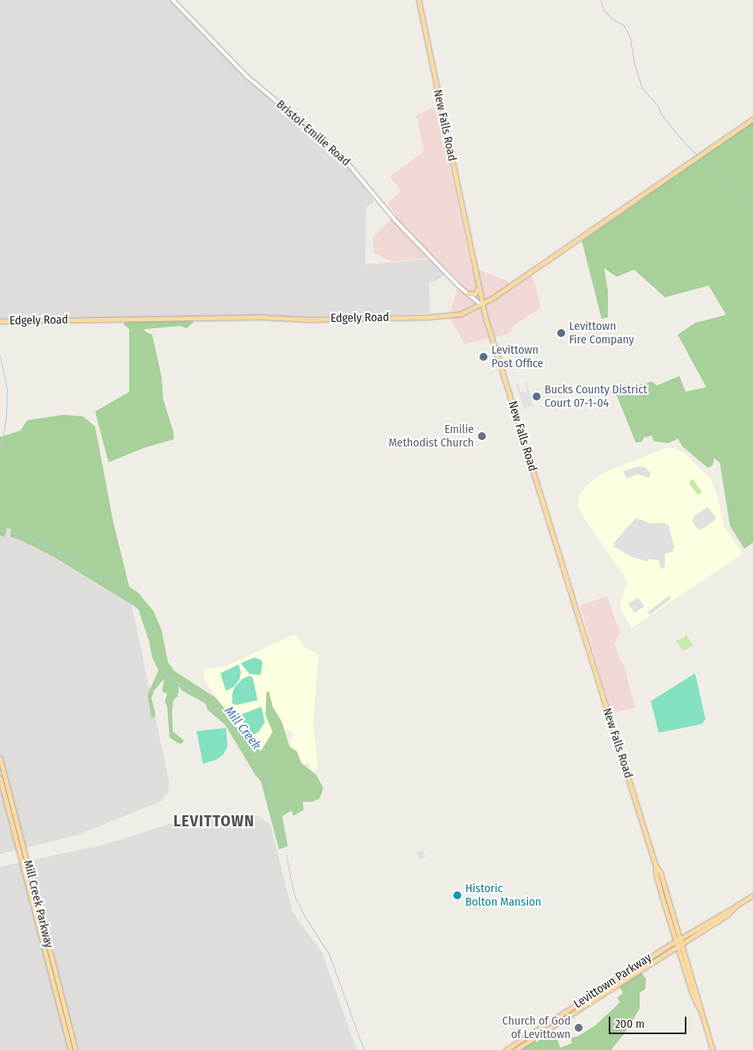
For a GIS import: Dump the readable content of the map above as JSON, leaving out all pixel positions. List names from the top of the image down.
{
  "streets": {
    "main road": [
      "New Falls Road",
      "Edgely Road",
      "Mill Creek Parkway",
      "Levittown Parkway"
    ],
    "street": ["Bristol-Emilie Road"]
  },
  "crossings": [
    ["New Falls Road", "Bristol-Emilie Road"],
    ["New Falls Road", "Edgely Road"],
    ["New Falls Road", "Levittown Parkway"],
    ["Bristol-Emilie Road", "Edgely Road"]
  ],
  "districts": ["LEVITTOWN"],
  "water": ["Mill Creek"],
  "places": [
    "Levittown Fire Company",
    "Levittown Post Office",
    "Bucks County District Court 07-1-04",
    "Emilie Methodist Church",
    "Historic Bolton Mansion",
    "Church of God of Levittown"
  ],
  "scale_bar": "200 m"
}
